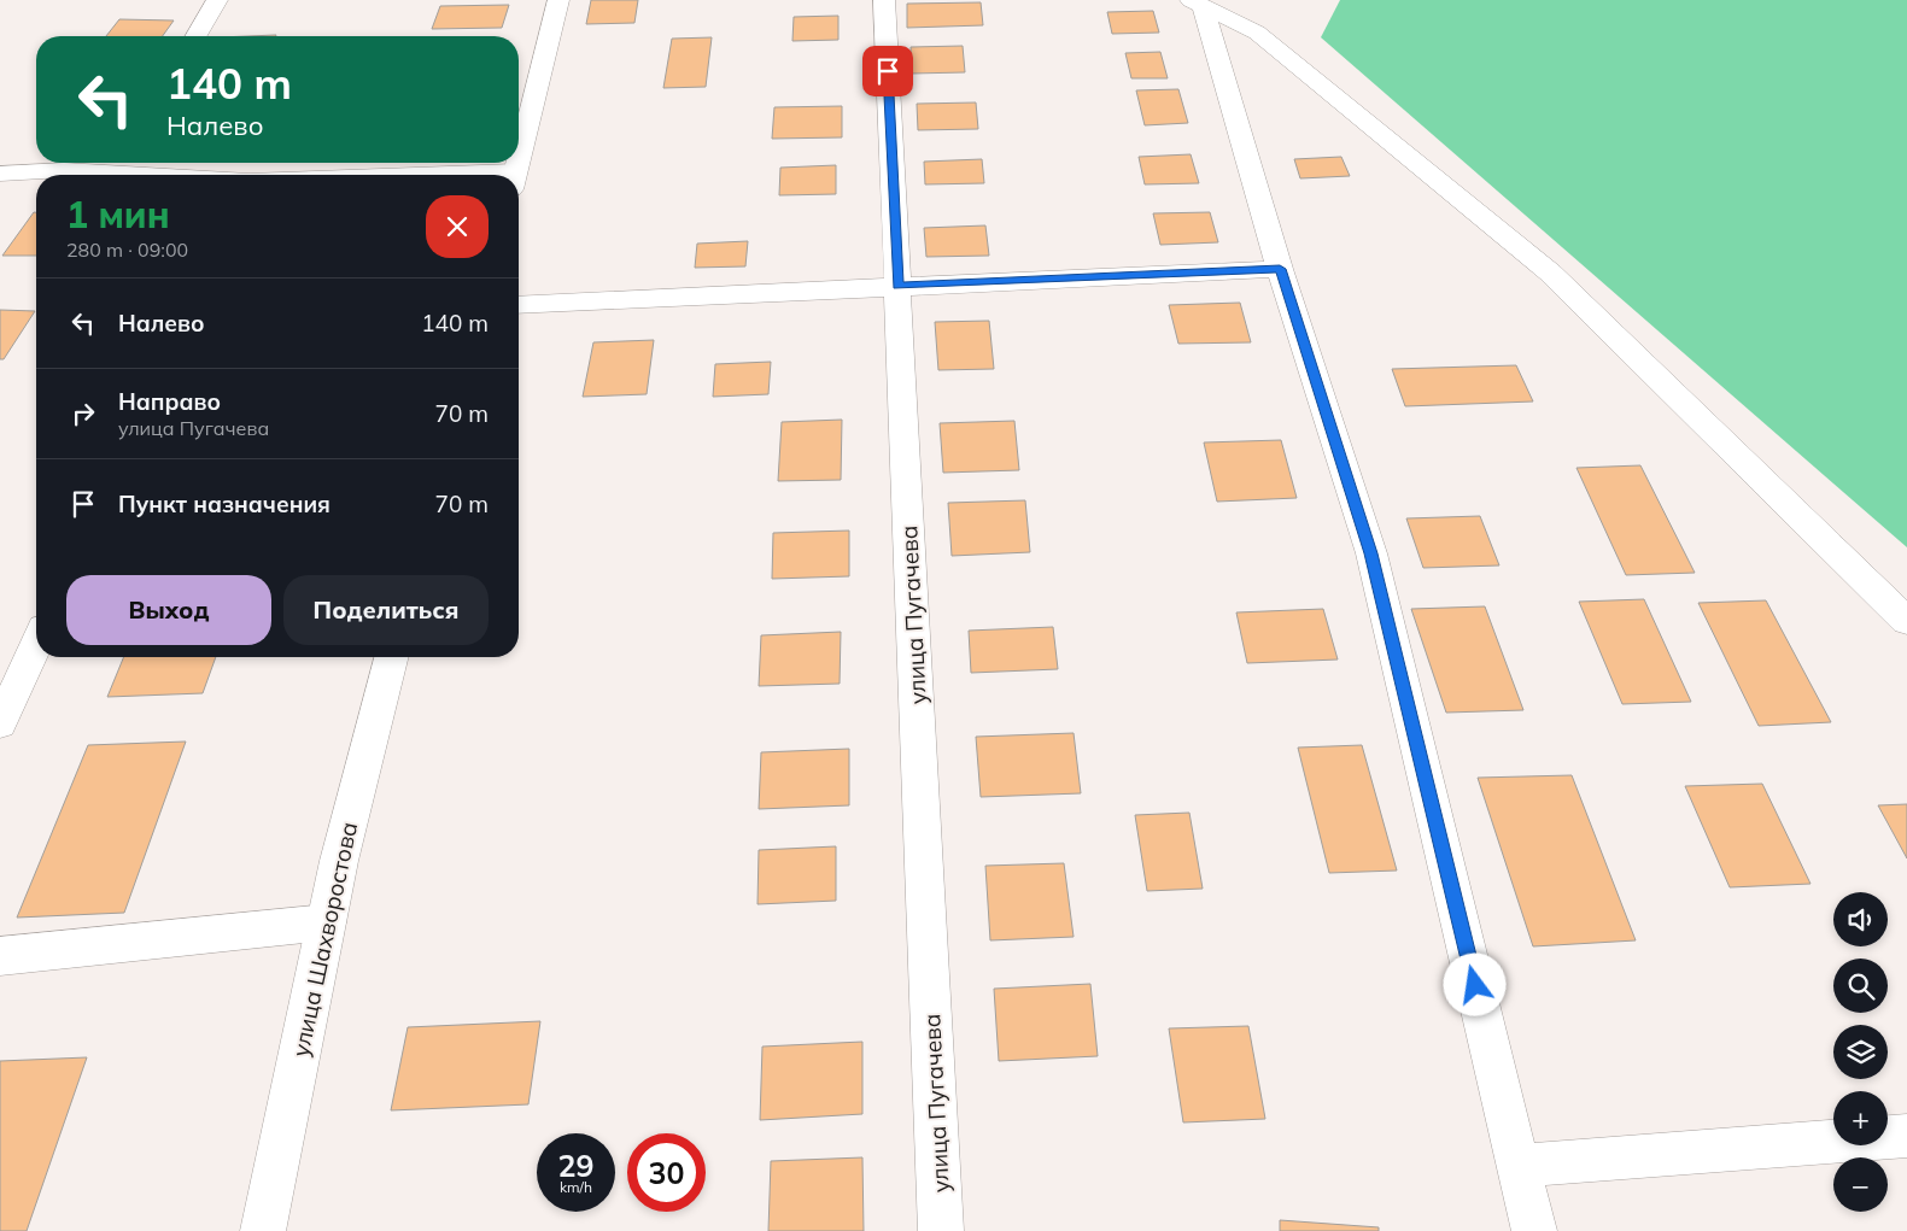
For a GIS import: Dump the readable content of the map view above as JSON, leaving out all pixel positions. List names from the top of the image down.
{
  "streets": {
    "street": ["улица Пугачева", "улица Шахворостова"]
  },
  "page": {
    "turn": ["140 m", "Налево"],
    "heading": ["1 мин", "280 m · 09:00"],
    "list": [
      {
        "name": "Налево",
        "value": "140 m"
      },
      {
        "name": "Направо",
        "note": "улица Пугачева",
        "value": "70 m"
      },
      {
        "name": "Пункт назначения",
        "value": "70 m"
      }
    ],
    "buttons": ["Выход", "Поделиться"],
    "map_buttons": ["+", "−"],
    "speed": "29 km/h",
    "limit": "30"
  }
}
